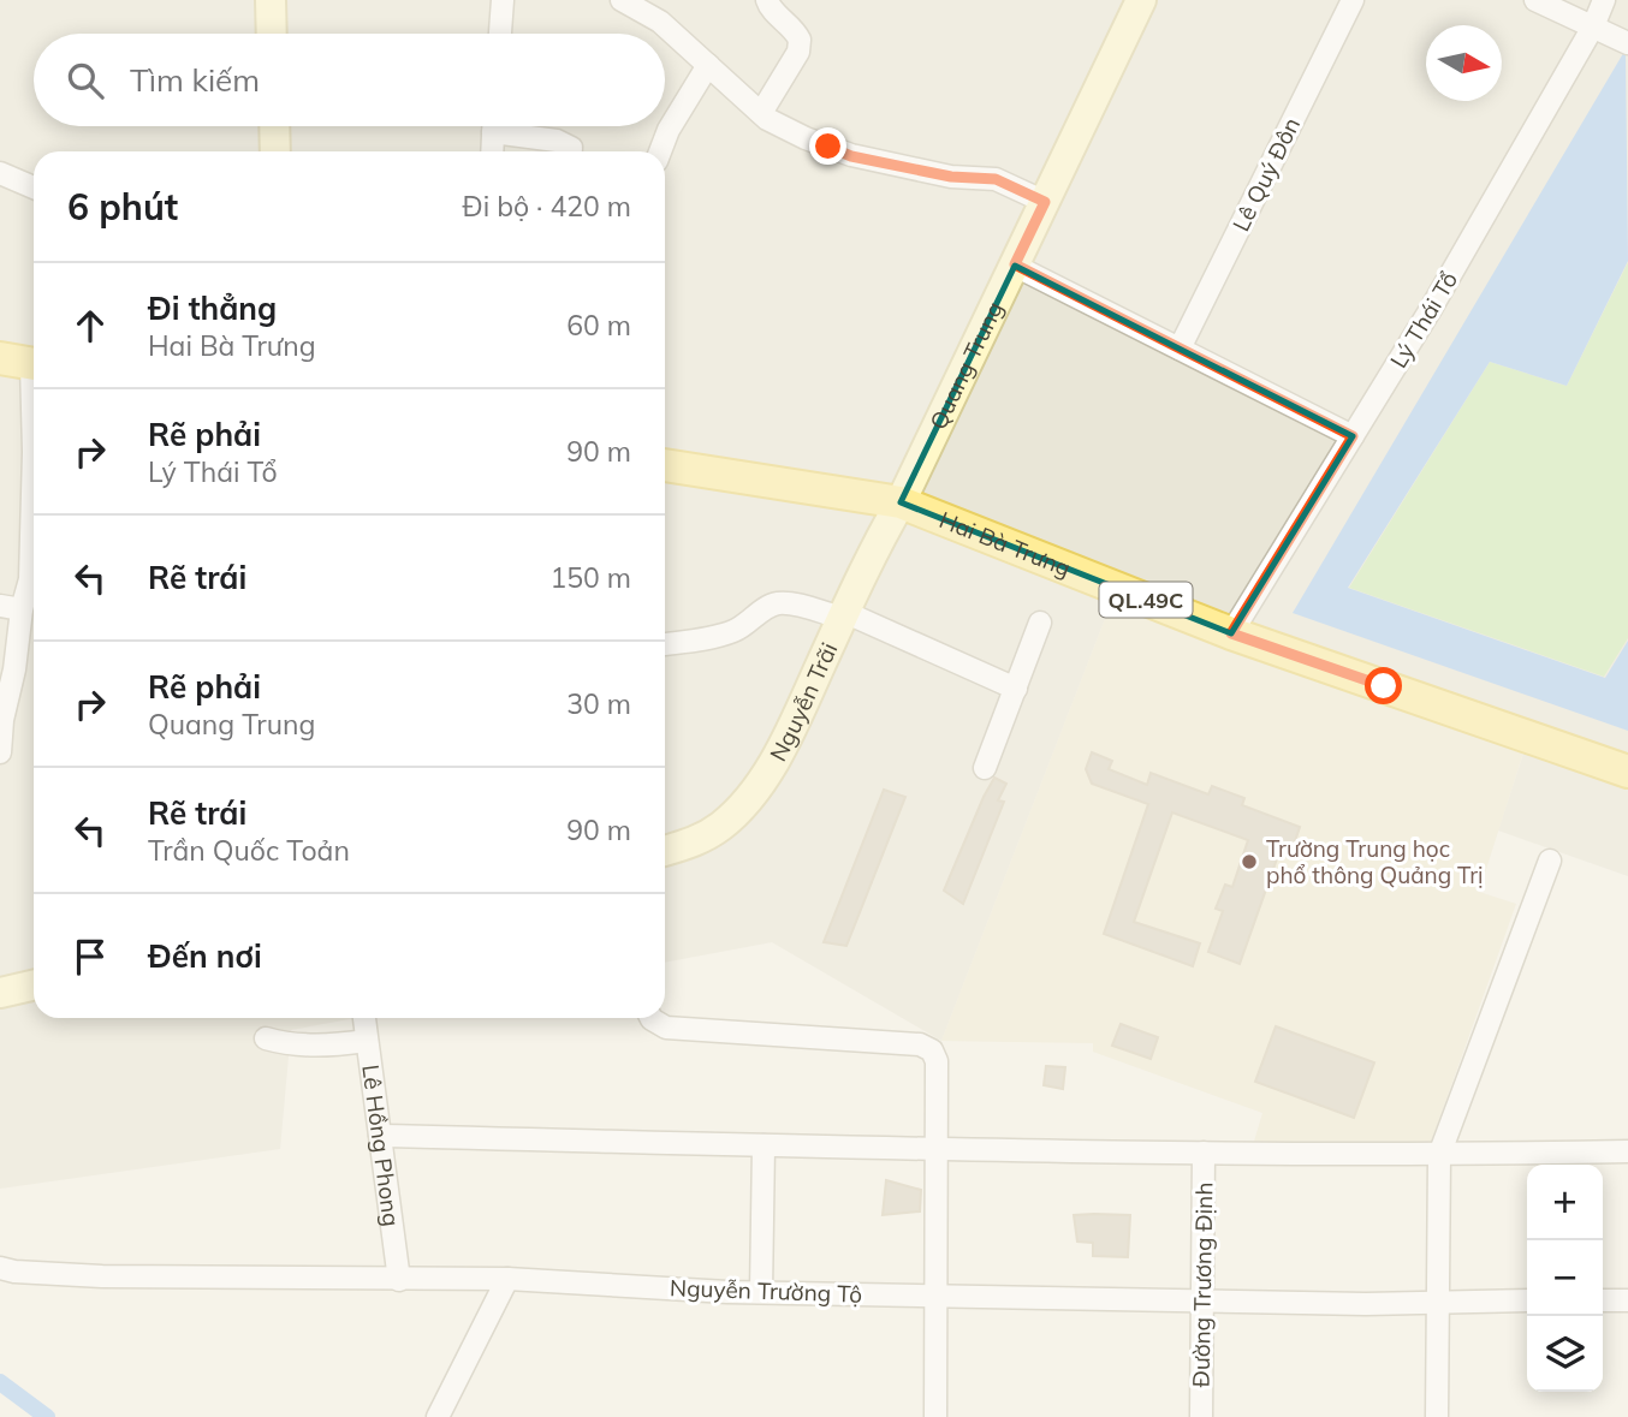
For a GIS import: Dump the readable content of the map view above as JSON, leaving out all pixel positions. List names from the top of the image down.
{
  "streets": {
    "main road": ["Hai Bà Trưng", "QL.49C"],
    "street": [
      "Lê Quý Đôn",
      "Lý Thái Tổ",
      "Quang Trung",
      "Nguyễn Trãi",
      "Lê Hồng Phong",
      "Đường Trương Định",
      "Nguyễn Trường Tộ"
    ]
  },
  "crossings": [
    ["Lý Thái Tổ", "Hai Bà Trưng"],
    ["Quang Trung", "Hai Bà Trưng"],
    ["Quang Trung", "Nguyễn Trãi"],
    ["Hai Bà Trưng", "Nguyễn Trãi"],
    ["Lê Hồng Phong", "Nguyễn Trường Tộ"],
    ["Đường Trương Định", "Nguyễn Trường Tộ"]
  ],
  "places": ["Trường Trung học phổ thông Quảng Trị"],
  "north": "right",
  "page": {
    "search": "Tìm kiếm",
    "heading": ["6 phút", "Đi bộ · 420 m"],
    "list": [
      ["Đi thẳng", "Hai Bà Trưng", "60 m"],
      ["Rẽ phải", "Lý Thái Tổ", "90 m"],
      ["Rẽ trái", "150 m"],
      ["Rẽ phải", "Quang Trung", "30 m"],
      ["Rẽ trái", "Trần Quốc Toản", "90 m"],
      "Đến nơi"
    ],
    "map_buttons": ["+", "−"]
  }
}
